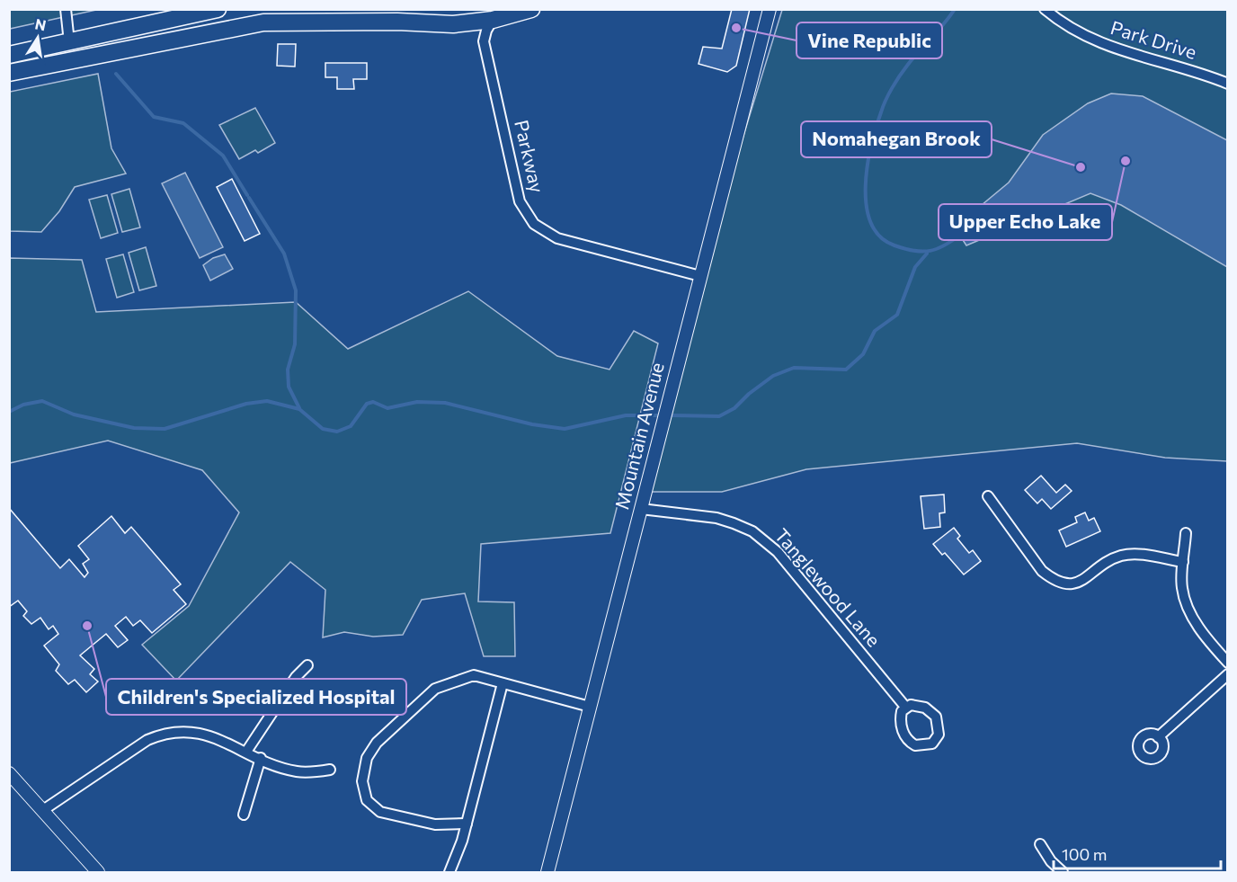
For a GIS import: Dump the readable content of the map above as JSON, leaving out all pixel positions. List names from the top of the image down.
{
  "streets": {
    "street": [
      "Park Drive",
      "Parkway",
      "Mountain Avenue",
      "Tanglewood Lane"
    ]
  },
  "crossings": [
    ["Parkway", "Mountain Avenue"],
    ["Mountain Avenue", "Tanglewood Lane"]
  ],
  "places": [
    "Vine Republic",
    "Upper Echo Lake",
    "Nomahegan Brook",
    "Children's Specialized Hospital"
  ],
  "scale_bar": "100 m",
  "north": "top"
}
